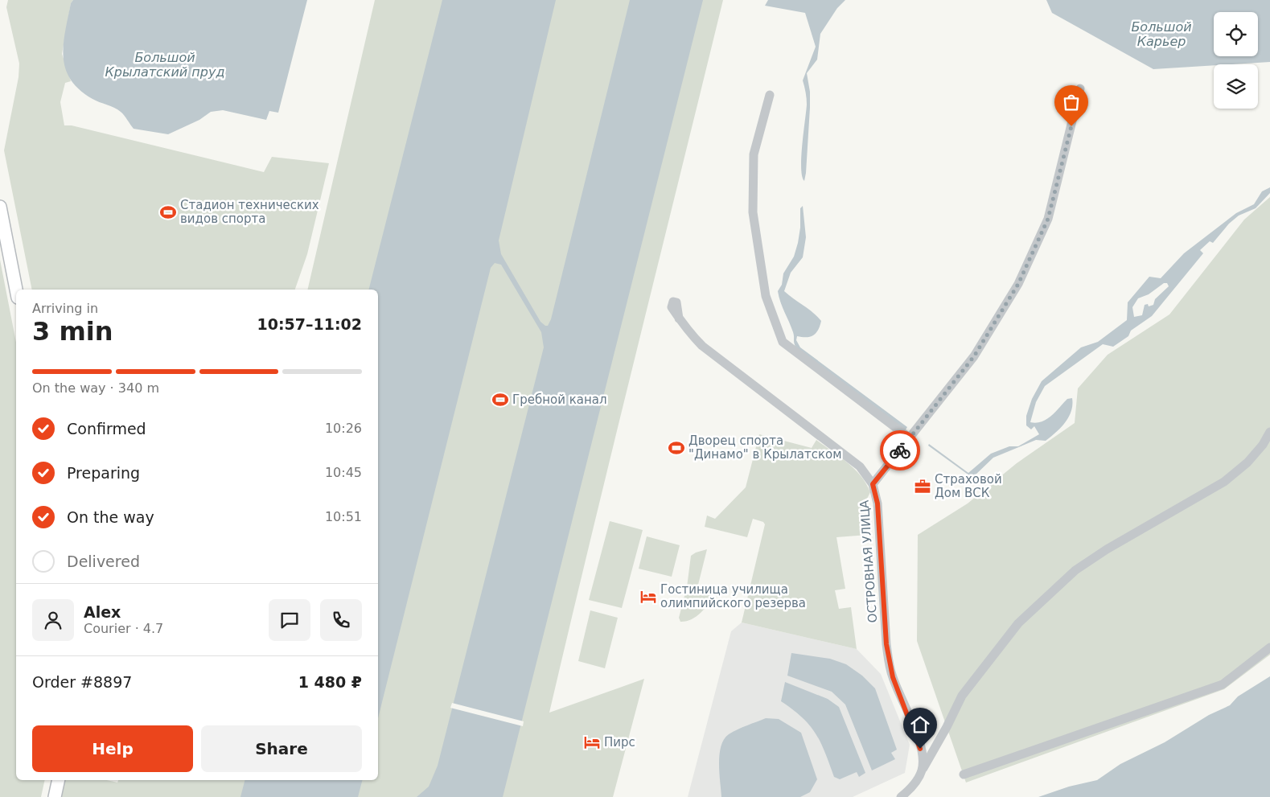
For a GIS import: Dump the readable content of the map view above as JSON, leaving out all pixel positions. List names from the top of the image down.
{
  "streets": {
    "street": ["ОСТРОВНАЯ УЛИЦА"]
  },
  "water": ["Большой Карьер", "Большой Крылатский пруд"],
  "places": {
    "sports": ["Стадион технических видов спорта", "Гребной канал", "Дворец спорта \"Динамо\" в Крылатском"],
    "office": ["Страховой Дом ВСК"],
    "hotel": ["Гостиница училища олимпийского резерва", "Пирс"]
  },
  "page": {
    "heading": ["3 min", "Arriving in", "10:57–11:02"],
    "panel": [
      "Alex",
      "Courier · 4.7",
      "Order #8897",
      "1 480 ₽"
    ],
    "bar": "On the way · 340 m",
    "list": [
      ["Confirmed", "10:26"],
      ["Preparing", "10:45"],
      ["On the way", "10:51"],
      "Delivered"
    ],
    "buttons": ["Help", "Share"]
  }
}
